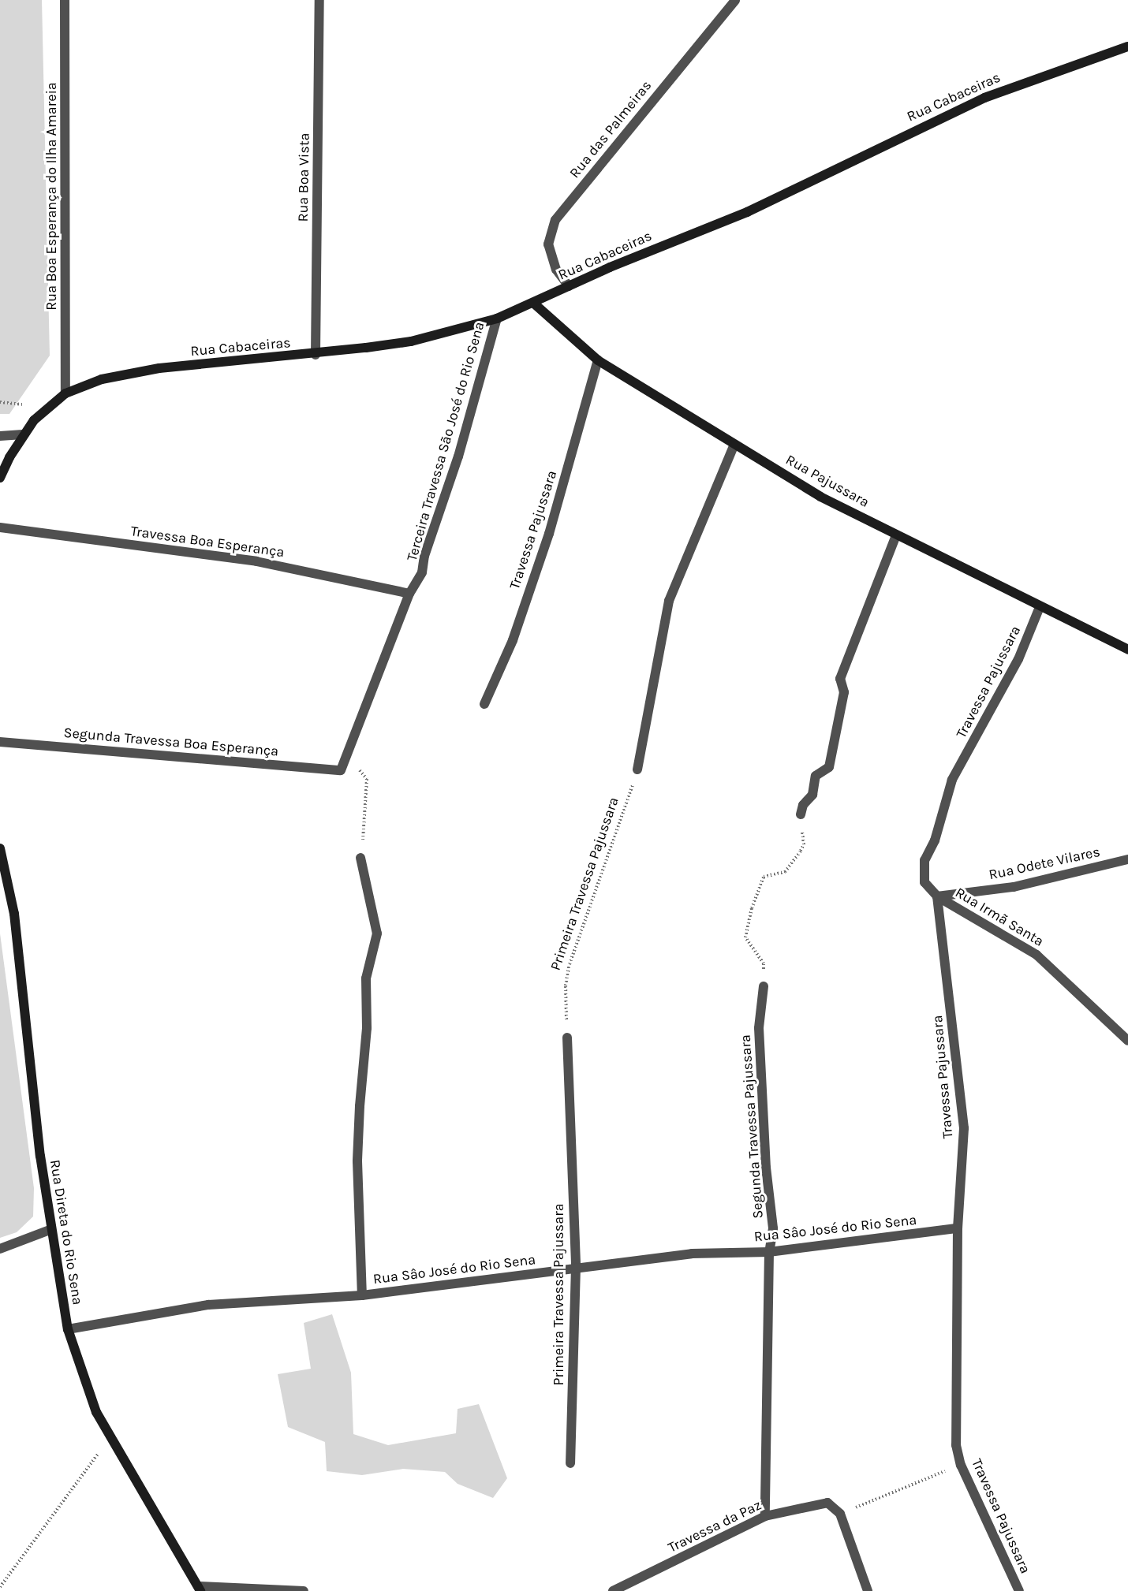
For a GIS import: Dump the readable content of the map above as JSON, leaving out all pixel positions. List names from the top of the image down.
{
  "streets": {
    "main road": ["Rua Cabaceiras", "Rua Pajussara", "Rua Direta do Rio Sena"],
    "street": [
      "Rua das Palmeiras",
      "Rua Boa Vista",
      "Rua Boa Esperança do Ilha Amareia",
      "Terceira Travessa São José do Rio Sena",
      "Travessa Pajussara",
      "Travessa Boa Esperança",
      "Segunda Travessa Boa Esperança",
      "Rua Odete Vilares",
      "Primeira Travessa Pajussara",
      "Rua Irmã Santa",
      "Segunda Travessa Pajussara",
      "Rua Sâo José do Rio Sena",
      "Travessa da Paz"
    ]
  },
  "crossings": [
    ["Rua Cabaceiras", "Rua das Palmeiras"],
    ["Rua Cabaceiras", "Rua Boa Vista"],
    ["Rua Cabaceiras", "Rua Boa Esperança do Ilha Amareia"],
    ["Rua Cabaceiras", "Terceira Travessa São José do Rio Sena"],
    ["Rua Cabaceiras", "Rua Pajussara"],
    ["Terceira Travessa São José do Rio Sena", "Travessa Boa Esperança"],
    ["Terceira Travessa São José do Rio Sena", "Segunda Travessa Boa Esperança"],
    ["Rua Pajussara", "Travessa Pajussara"],
    ["Travessa Pajussara", "Rua Odete Vilares"],
    ["Travessa Pajussara", "Rua Irmã Santa"],
    ["Travessa Pajussara", "Rua Sâo José do Rio Sena"],
    ["Rua Odete Vilares", "Rua Irmã Santa"],
    ["Primeira Travessa Pajussara", "Rua Sâo José do Rio Sena"],
    ["Segunda Travessa Pajussara", "Rua Sâo José do Rio Sena"],
    ["Segunda Travessa Pajussara", "Travessa da Paz"],
    ["Rua Sâo José do Rio Sena", "Rua Direta do Rio Sena"]
  ]
}
